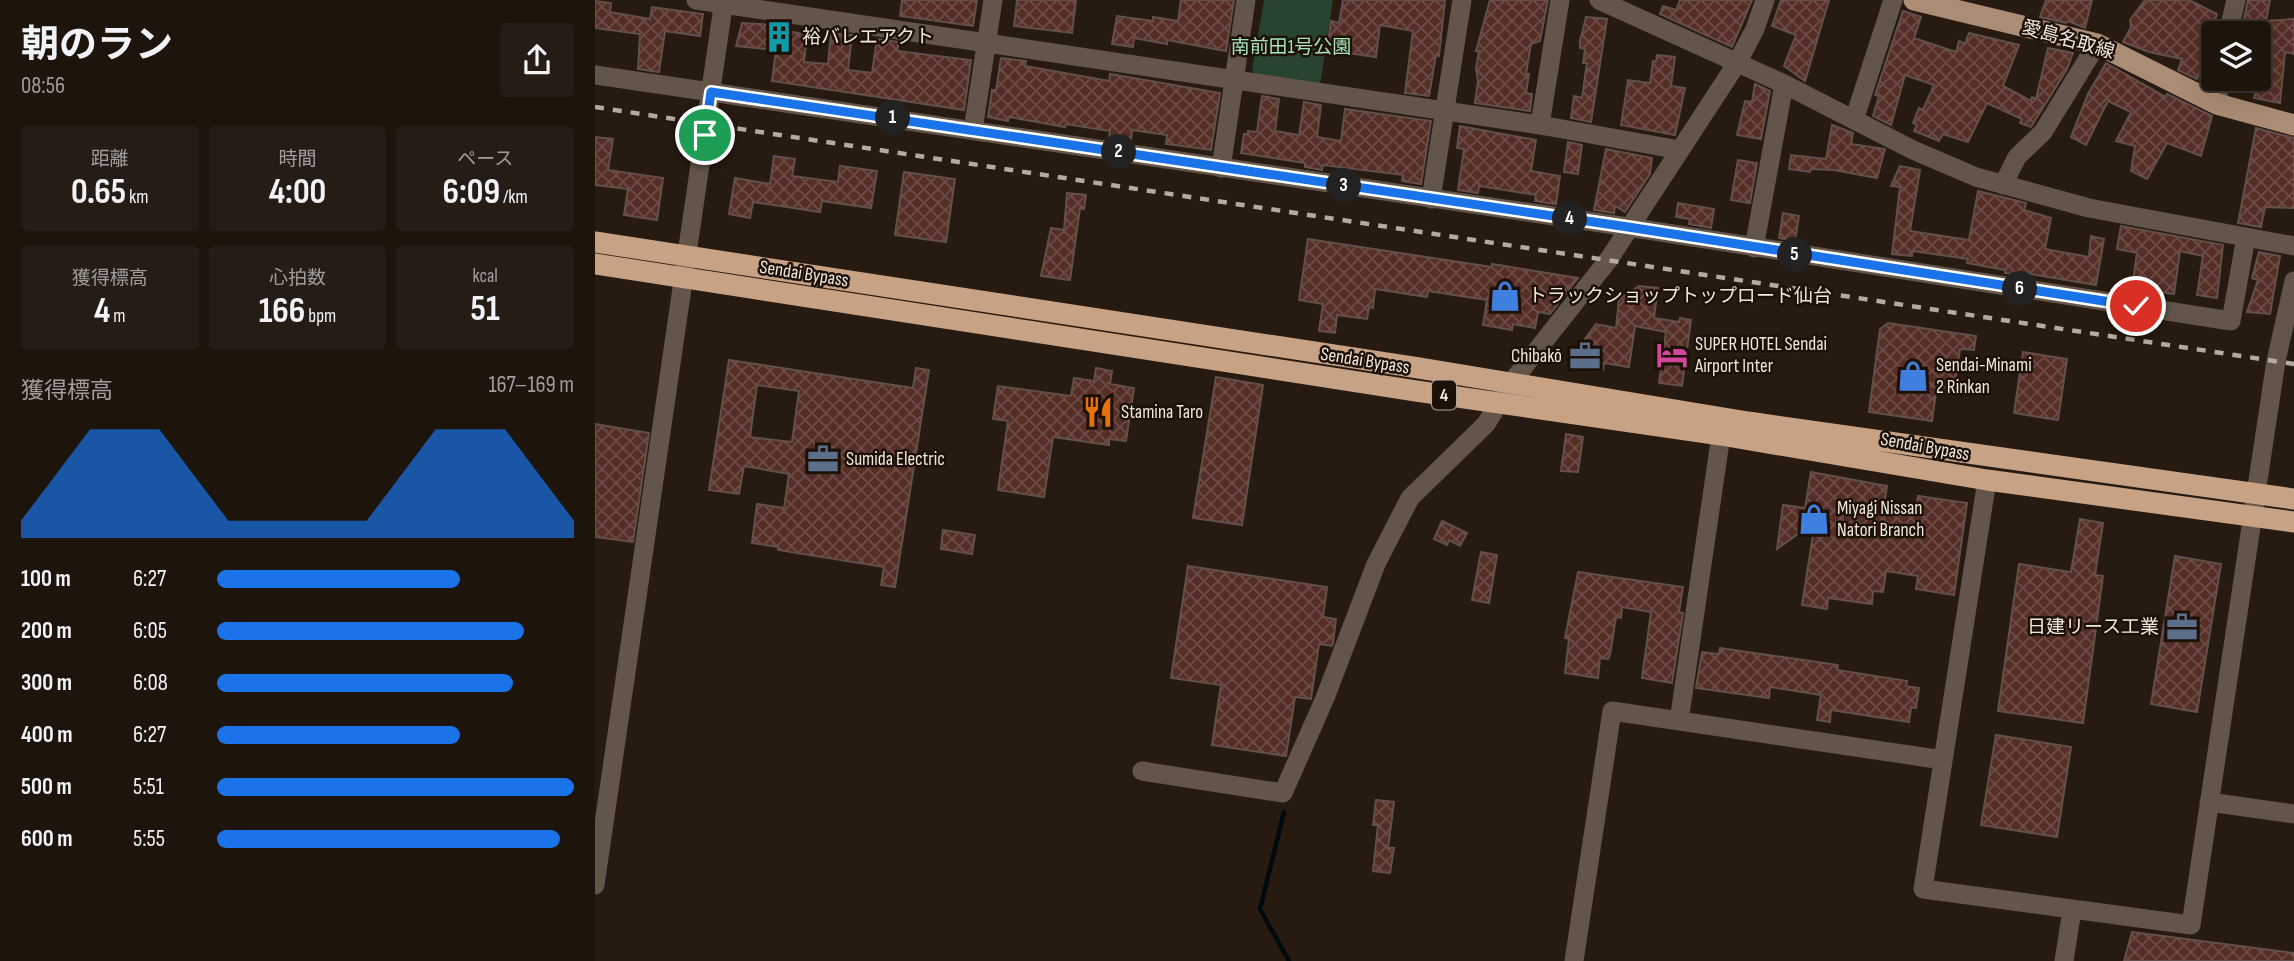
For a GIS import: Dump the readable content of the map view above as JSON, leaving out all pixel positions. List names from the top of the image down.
{
  "streets": {
    "highway": ["Sendai Bypass", "4"],
    "main road": ["愛島名取線"]
  },
  "parks": ["南前田1号公園"],
  "places": {
    "building": ["裕バレエアクト"],
    "shop": ["トラックショップトップロード仙台", "Sendai-Minami 2 Rinkan", "Miyagi Nissan Natori Branch"],
    "hotel": ["SUPER HOTEL Sendai Airport Inter"],
    "office": ["Chibakō", "Sumida Electric", "日建リース工業"],
    "restaurant": ["Stamina Taro"]
  },
  "page": {
    "heading": ["朝のラン", "08:56"],
    "pins": [
      "1",
      "2",
      "3",
      "4",
      "5",
      "6"
    ],
    "stats": [
      ["距離", "0.65 km"],
      ["時間", "4:00"],
      ["ペース", "6:09 /km"],
      ["獲得標高", "4 m"],
      ["心拍数", "166 bpm"],
      ["kcal", "51"]
    ],
    "chart": ["獲得標高", "167–169 m"],
    "list": [
      {
        "name": "100 m",
        "note": "6:27"
      },
      {
        "name": "200 m",
        "note": "6:05"
      },
      {
        "name": "300 m",
        "note": "6:08"
      },
      {
        "name": "400 m",
        "note": "6:27"
      },
      {
        "name": "500 m",
        "note": "5:51"
      },
      {
        "name": "600 m",
        "note": "5:55"
      }
    ]
  }
}
